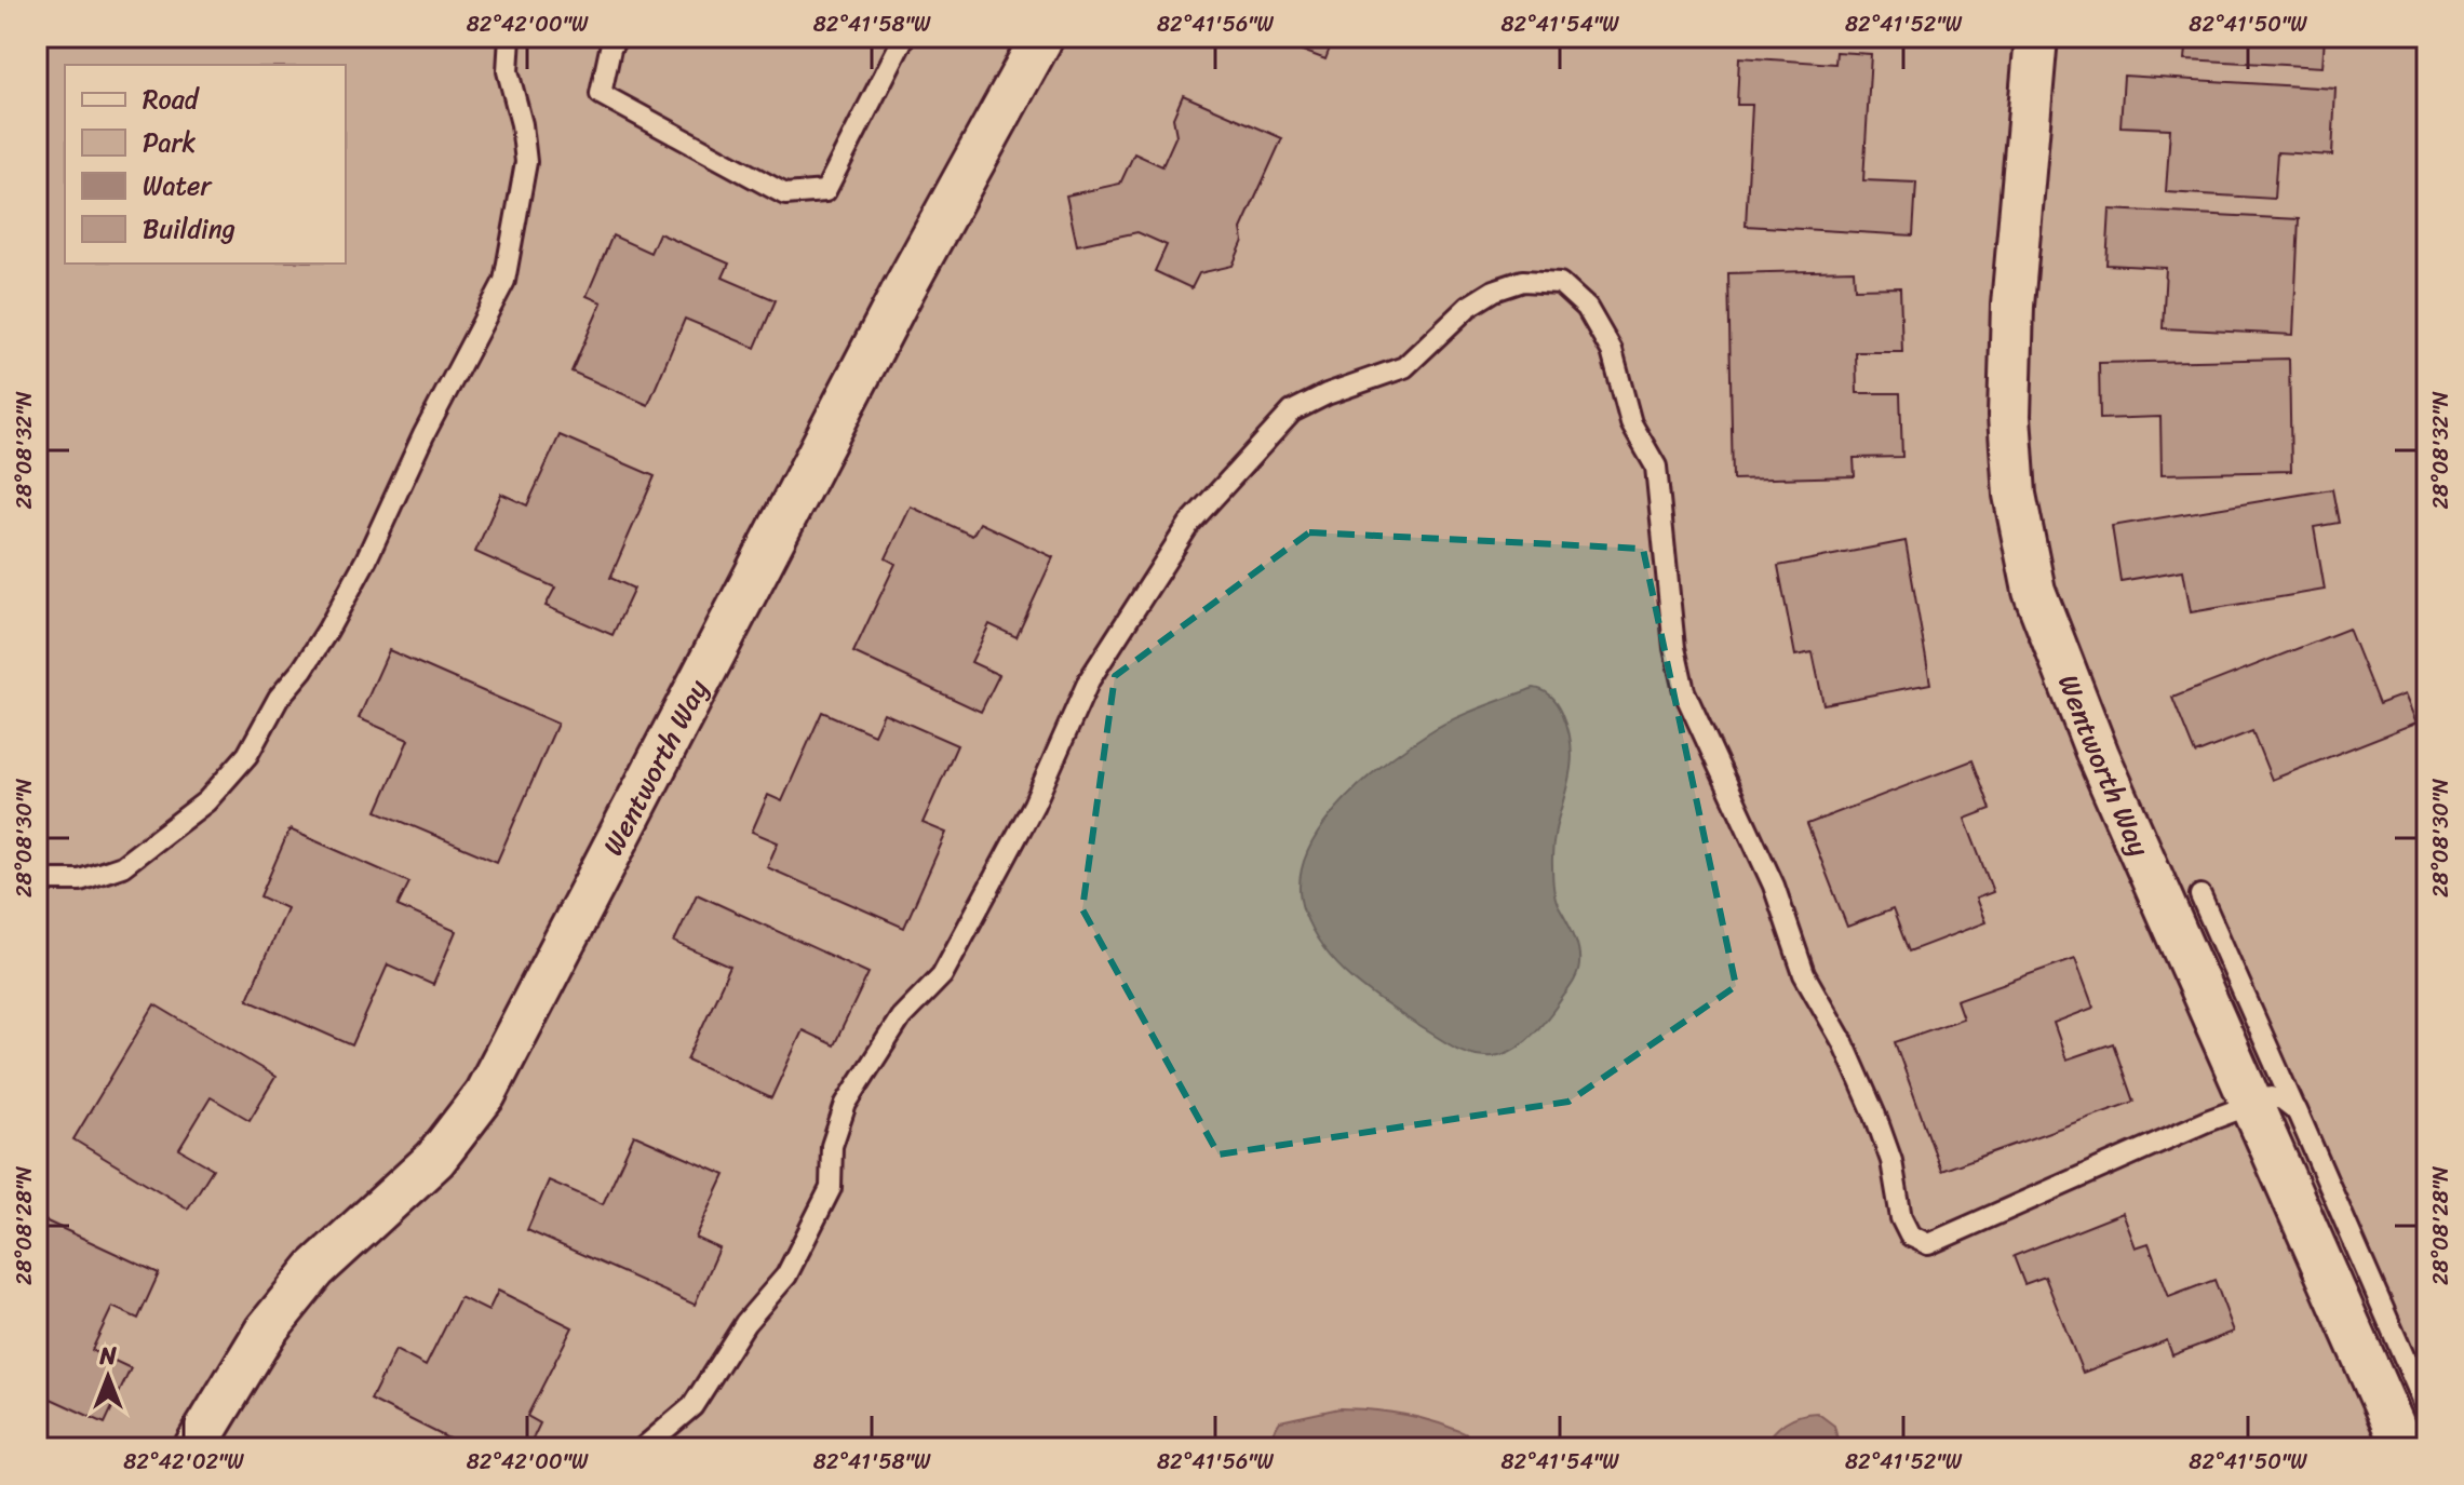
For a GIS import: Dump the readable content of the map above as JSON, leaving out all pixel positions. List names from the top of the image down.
{
  "streets": {
    "street": ["Wentworth Way"]
  },
  "legend": [
    "Road",
    "Park",
    "Water",
    "Building"
  ],
  "north": "top",
  "coordinates": [
    "82°42'00\"W",
    "82°41'58\"W",
    "82°41'56\"W",
    "82°41'54\"W",
    "82°41'52\"W",
    "82°41'50\"W",
    "28°08'32\"N",
    "28°08'30\"N",
    "28°08'28\"N",
    "82°42'02\"W"
  ]
}
